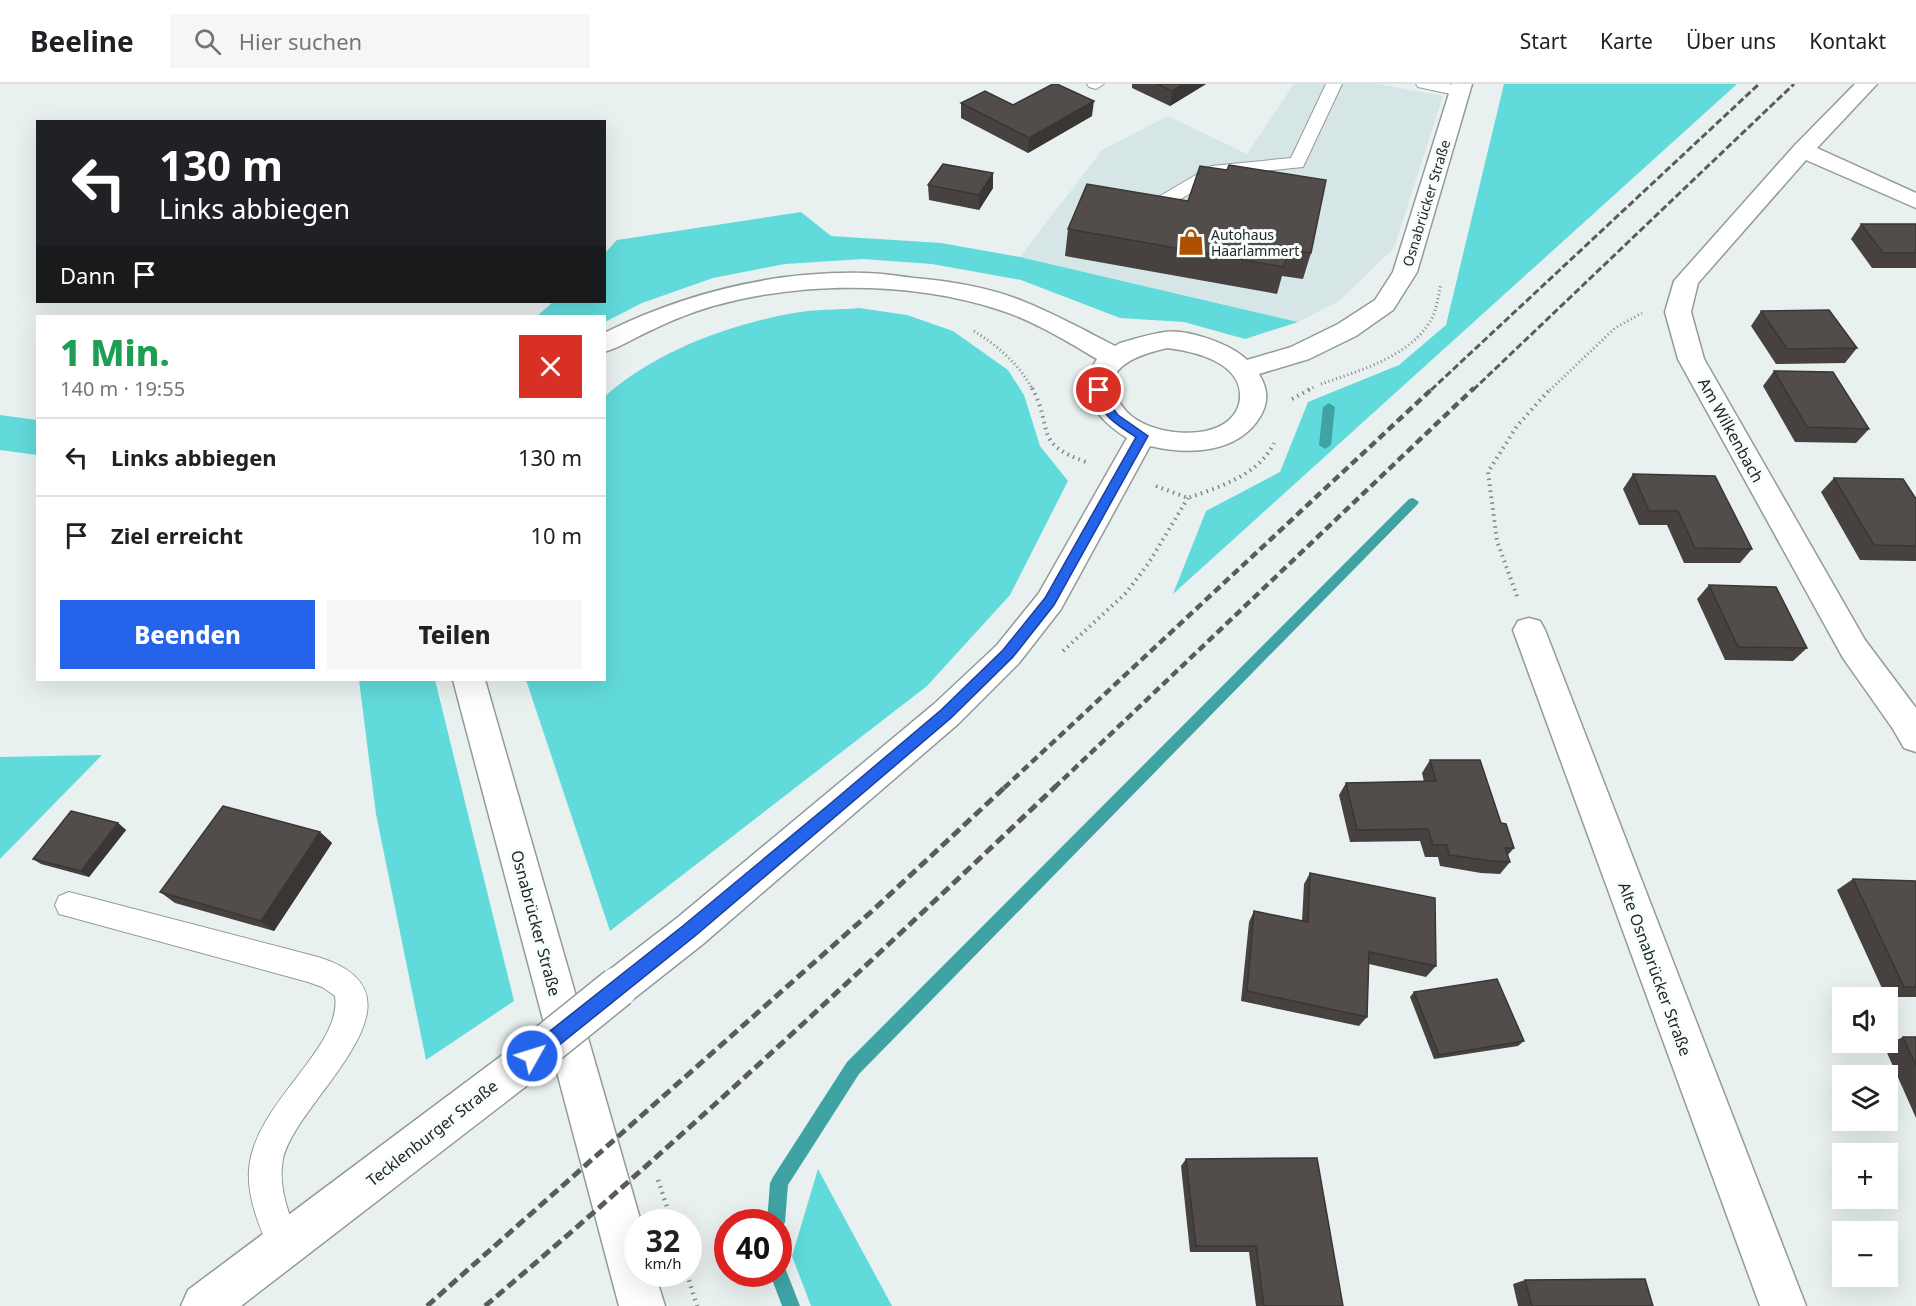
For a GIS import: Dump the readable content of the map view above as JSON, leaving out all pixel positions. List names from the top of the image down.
{
  "streets": {
    "street": [
      "Osnabrücker Straße",
      "Am Wilkenbach",
      "Alte Osnabrücker Straße",
      "Tecklenburger Straße"
    ]
  },
  "crossings": [
    ["Osnabrücker Straße", "Tecklenburger Straße"]
  ],
  "places": {
    "shop": ["Autohaus Haarlammert"]
  },
  "page": {
    "header": "Beeline",
    "search": "Hier suchen",
    "nav": [
      "Start",
      "Karte",
      "Über uns",
      "Kontakt"
    ],
    "turn": ["130 m", "Links abbiegen"],
    "then": "Dann",
    "heading": ["1 Min.", "140 m · 19:55"],
    "list": [
      {
        "name": "Links abbiegen",
        "value": "130 m"
      },
      {
        "name": "Ziel erreicht",
        "value": "10 m"
      }
    ],
    "buttons": ["Beenden", "Teilen"],
    "map_buttons": ["+", "−"],
    "speed": "32 km/h",
    "limit": "40"
  }
}
